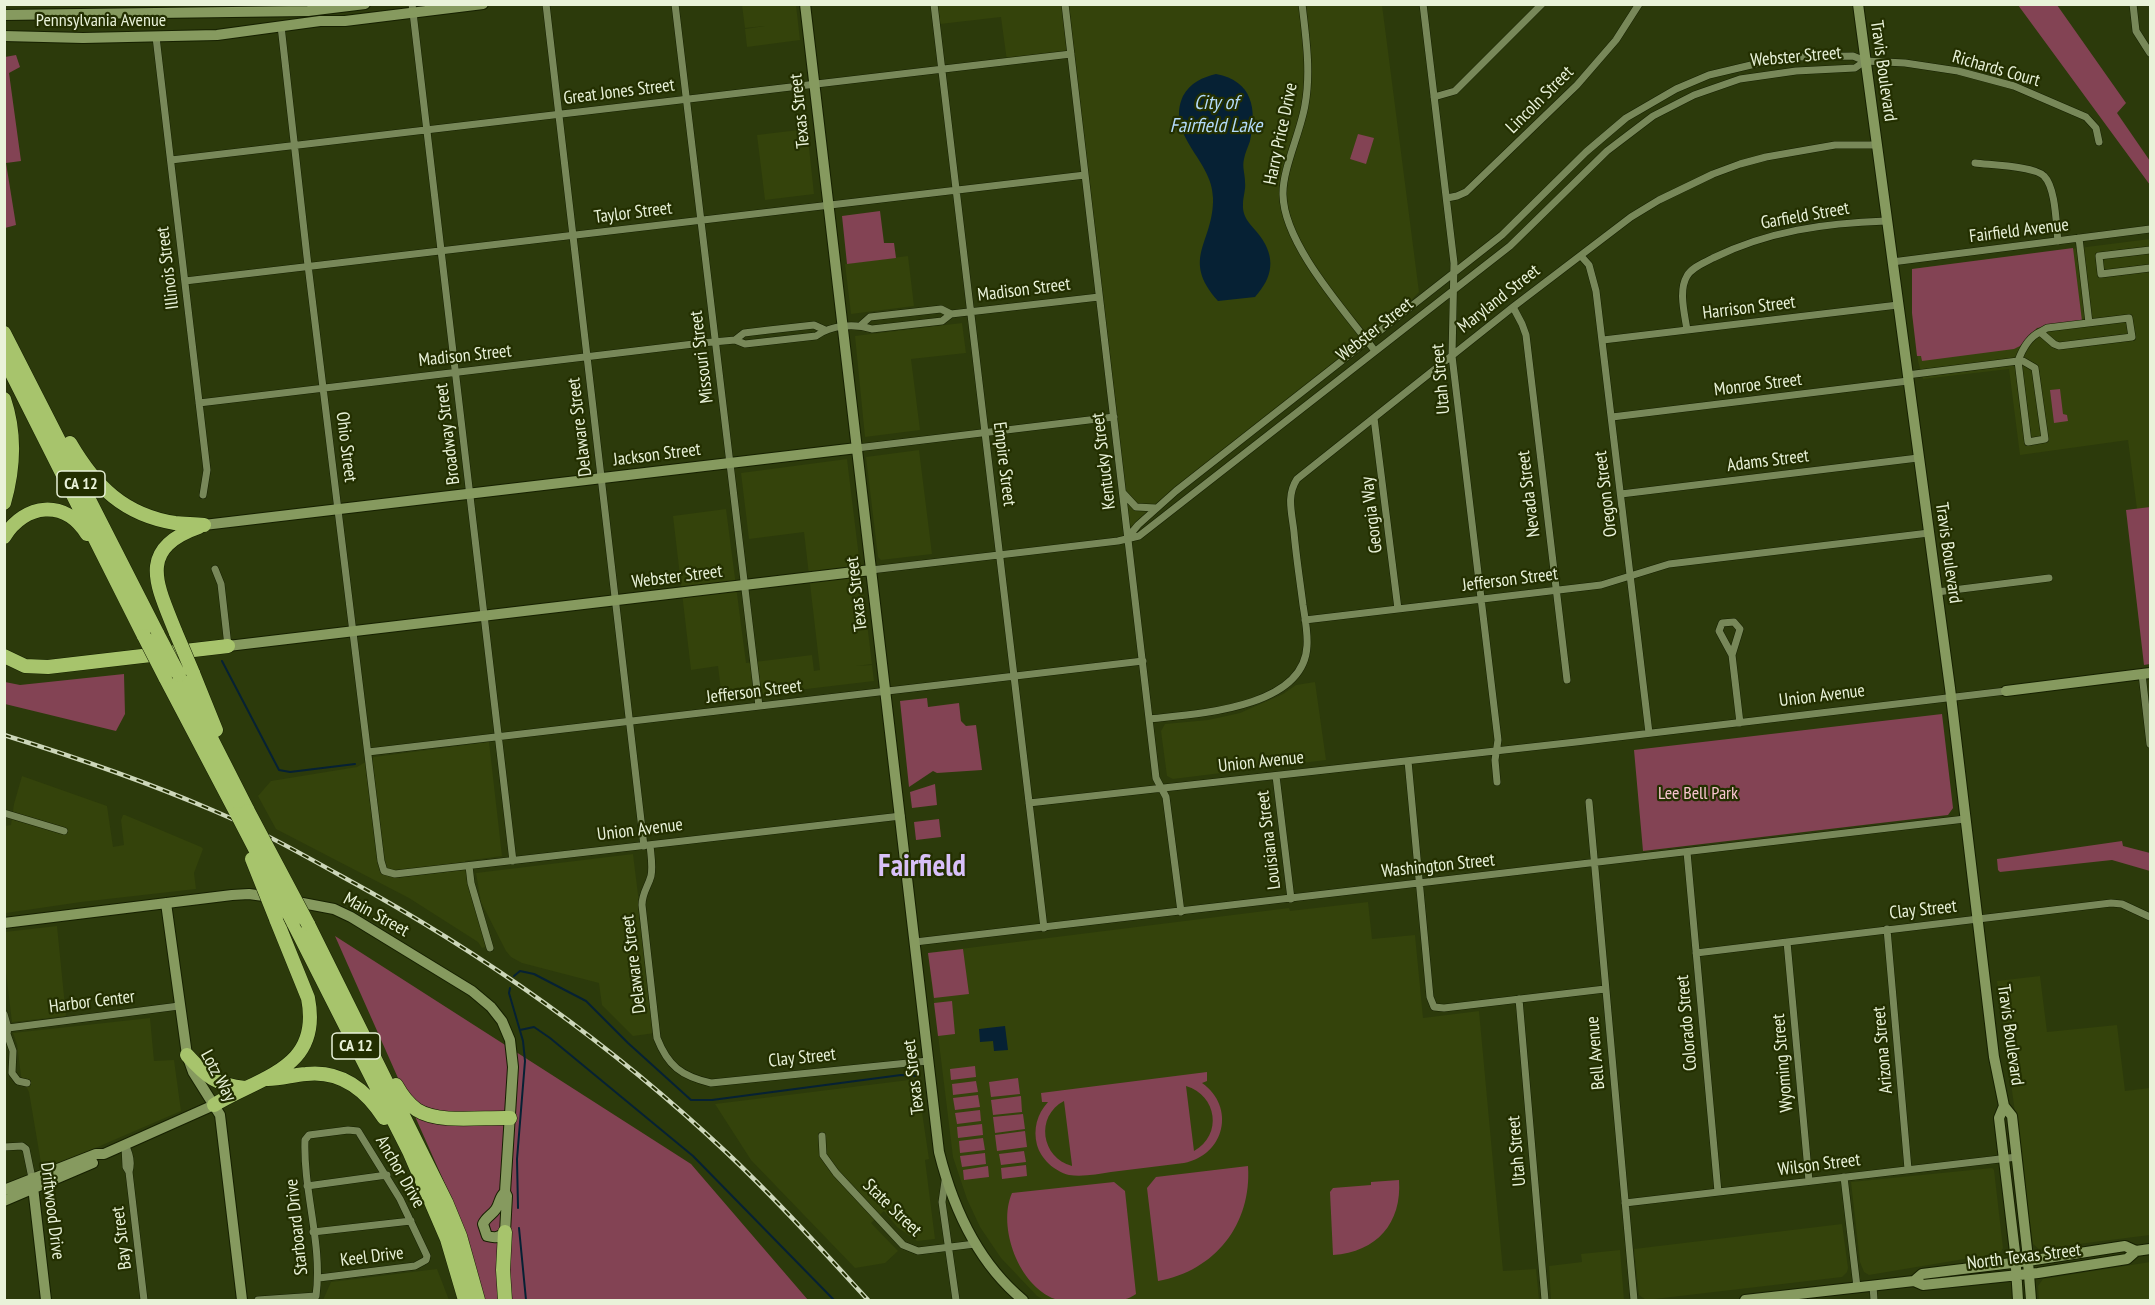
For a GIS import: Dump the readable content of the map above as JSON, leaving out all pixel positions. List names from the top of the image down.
{
  "streets": {
    "highway": ["CA 12"],
    "main road": [
      "Pennsylvania Avenue",
      "Webster Street",
      "Travis Boulevard",
      "Texas Street",
      "Jackson Street",
      "Union Avenue",
      "Main Street",
      "Lotz Way",
      "Driftwood Drive",
      "North Texas Street"
    ],
    "street": [
      "Richards Court",
      "Great Jones Street",
      "Lincoln Street",
      "Harry Price Drive",
      "Taylor Street",
      "Garfield Street",
      "Fairfield Avenue",
      "Illinois Street",
      "Madison Street",
      "Maryland Street",
      "Harrison Street",
      "Missouri Street",
      "Utah Street",
      "Monroe Street",
      "Delaware Street",
      "Broadway Street",
      "Ohio Street",
      "Kentucky Street",
      "Adams Street",
      "Empire Street",
      "Nevada Street",
      "Oregon Street",
      "Georgia Way",
      "Jefferson Street",
      "Louisiana Street",
      "Washington Street",
      "Clay Street",
      "Harbor Center",
      "Colorado Street",
      "Arizona Street",
      "Bell Avenue",
      "Wyoming Street",
      "Wilson Street",
      "Anchor Drive",
      "State Street",
      "Starboard Drive",
      "Bay Street",
      "Keel Drive"
    ]
  },
  "crossings": [
    ["Pennsylvania Avenue", "Illinois Street"],
    ["Pennsylvania Avenue", "Broadway Street"],
    ["Pennsylvania Avenue", "Ohio Street"],
    ["Webster Street", "Richards Court"],
    ["Webster Street", "Travis Boulevard"],
    ["Webster Street", "Texas Street"],
    ["Webster Street", "Harry Price Drive"],
    ["Webster Street", "Missouri Street"],
    ["Webster Street", "Utah Street"],
    ["Webster Street", "Delaware Street"],
    ["Webster Street", "Broadway Street"],
    ["Webster Street", "Ohio Street"],
    ["Webster Street", "Kentucky Street"],
    ["Webster Street", "Empire Street"],
    ["Richards Court", "Travis Boulevard"],
    ["Travis Boulevard", "Garfield Street"],
    ["Travis Boulevard", "Fairfield Avenue"],
    ["Travis Boulevard", "Maryland Street"],
    ["Travis Boulevard", "Harrison Street"],
    ["Travis Boulevard", "Monroe Street"],
    ["Travis Boulevard", "Adams Street"],
    ["Travis Boulevard", "Jefferson Street"],
    ["Travis Boulevard", "Union Avenue"],
    ["Travis Boulevard", "Washington Street"],
    ["Travis Boulevard", "Clay Street"],
    ["Travis Boulevard", "Wilson Street"],
    ["Travis Boulevard", "North Texas Street"],
    ["Great Jones Street", "Texas Street"],
    ["Great Jones Street", "Illinois Street"],
    ["Great Jones Street", "Missouri Street"],
    ["Great Jones Street", "Delaware Street"],
    ["Great Jones Street", "Broadway Street"],
    ["Great Jones Street", "Ohio Street"],
    ["Great Jones Street", "Kentucky Street"],
    ["Great Jones Street", "Empire Street"],
    ["Lincoln Street", "Utah Street"],
    ["Texas Street", "Taylor Street"],
    ["Texas Street", "Madison Street"],
    ["Texas Street", "Jackson Street"],
    ["Texas Street", "Jefferson Street"],
    ["Texas Street", "Union Avenue"],
    ["Texas Street", "Washington Street"],
    ["Texas Street", "Clay Street"],
    ["Texas Street", "State Street"],
    ["Taylor Street", "Illinois Street"],
    ["Taylor Street", "Missouri Street"],
    ["Taylor Street", "Delaware Street"],
    ["Taylor Street", "Broadway Street"],
    ["Taylor Street", "Ohio Street"],
    ["Taylor Street", "Kentucky Street"],
    ["Taylor Street", "Empire Street"],
    ["Garfield Street", "Harrison Street"],
    ["Illinois Street", "Madison Street"],
    ["Madison Street", "Missouri Street"],
    ["Madison Street", "Delaware Street"],
    ["Madison Street", "Broadway Street"],
    ["Madison Street", "Ohio Street"],
    ["Madison Street", "Kentucky Street"],
    ["Madison Street", "Empire Street"],
    ["Maryland Street", "Utah Street"],
    ["Maryland Street", "Nevada Street"],
    ["Maryland Street", "Oregon Street"],
    ["Maryland Street", "Georgia Way"],
    ["Maryland Street", "Jefferson Street"],
    ["Harrison Street", "Oregon Street"],
    ["Missouri Street", "Jackson Street"],
    ["Missouri Street", "Jefferson Street"],
    ["Utah Street", "Jefferson Street"],
    ["Utah Street", "Union Avenue"],
    ["Monroe Street", "Oregon Street"],
    ["Delaware Street", "Jackson Street"],
    ["Delaware Street", "Jefferson Street"],
    ["Delaware Street", "Union Avenue"],
    ["Delaware Street", "Clay Street"],
    ["Broadway Street", "Jackson Street"],
    ["Broadway Street", "Jefferson Street"],
    ["Broadway Street", "Union Avenue"],
    ["Ohio Street", "Jackson Street"],
    ["Ohio Street", "Jefferson Street"],
    ["Ohio Street", "Union Avenue"],
    ["Jackson Street", "Kentucky Street"],
    ["Jackson Street", "Empire Street"],
    ["Kentucky Street", "Jefferson Street"],
    ["Kentucky Street", "Union Avenue"],
    ["Kentucky Street", "Washington Street"],
    ["Adams Street", "Oregon Street"],
    ["Empire Street", "Jefferson Street"],
    ["Empire Street", "Union Avenue"],
    ["Empire Street", "Washington Street"],
    ["Nevada Street", "Jefferson Street"],
    ["Oregon Street", "Jefferson Street"],
    ["Oregon Street", "Union Avenue"],
    ["Georgia Way", "Jefferson Street"],
    ["Union Avenue", "Louisiana Street"],
    ["Louisiana Street", "Washington Street"],
    ["Washington Street", "Colorado Street"],
    ["Washington Street", "Bell Avenue"],
    ["Clay Street", "Colorado Street"],
    ["Clay Street", "Arizona Street"],
    ["Clay Street", "Wyoming Street"],
    ["Main Street", "Lotz Way"],
    ["Harbor Center", "Lotz Way"],
    ["Colorado Street", "Wilson Street"],
    ["Arizona Street", "Wilson Street"],
    ["Bell Avenue", "Wilson Street"],
    ["Wyoming Street", "Wilson Street"],
    ["Anchor Drive", "Starboard Drive"],
    ["Anchor Drive", "Keel Drive"],
    ["Starboard Drive", "Keel Drive"]
  ],
  "districts": ["Fairfield"],
  "water": ["City of Fairfield Lake"],
  "parks": ["Lee Bell Park"]
}
